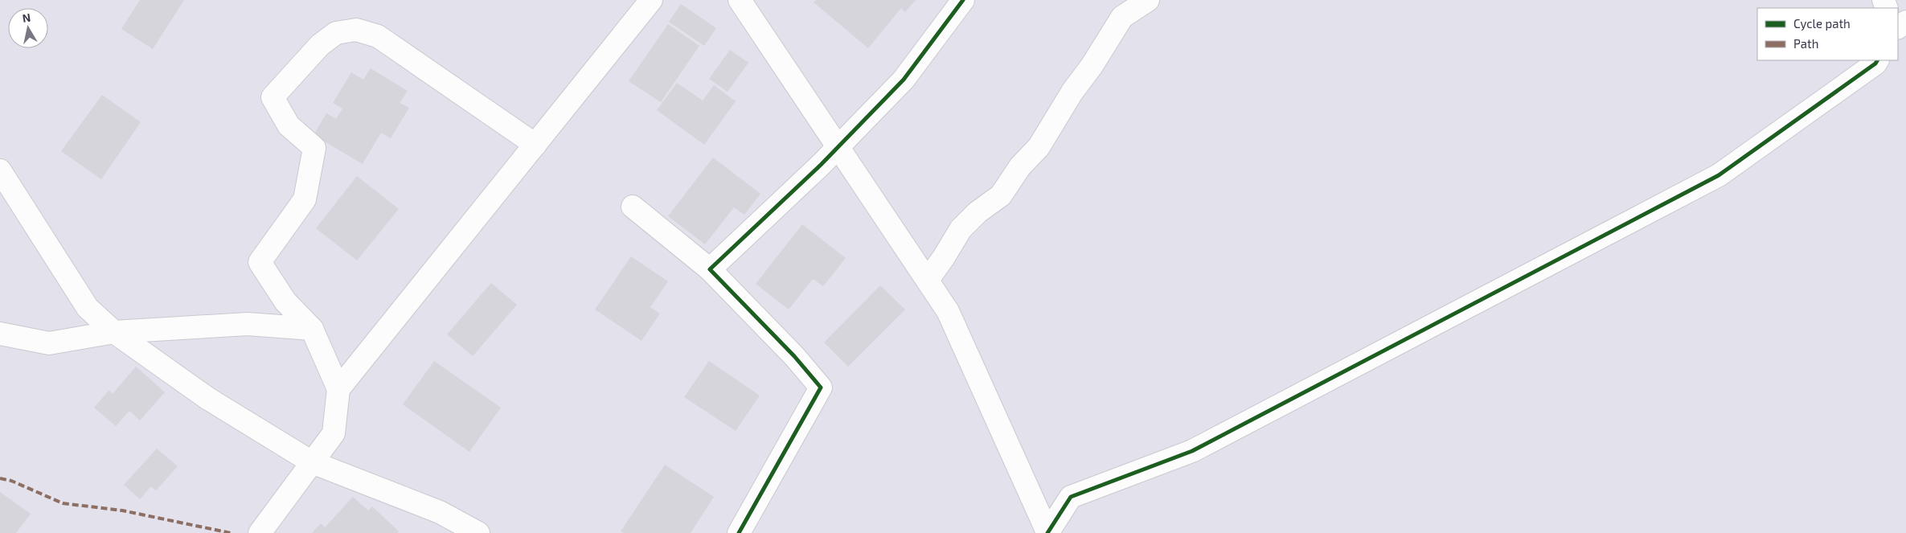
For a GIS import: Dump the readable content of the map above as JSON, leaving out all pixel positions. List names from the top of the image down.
{
  "legend": ["Cycle path", "Path"],
  "north": "top"
}
